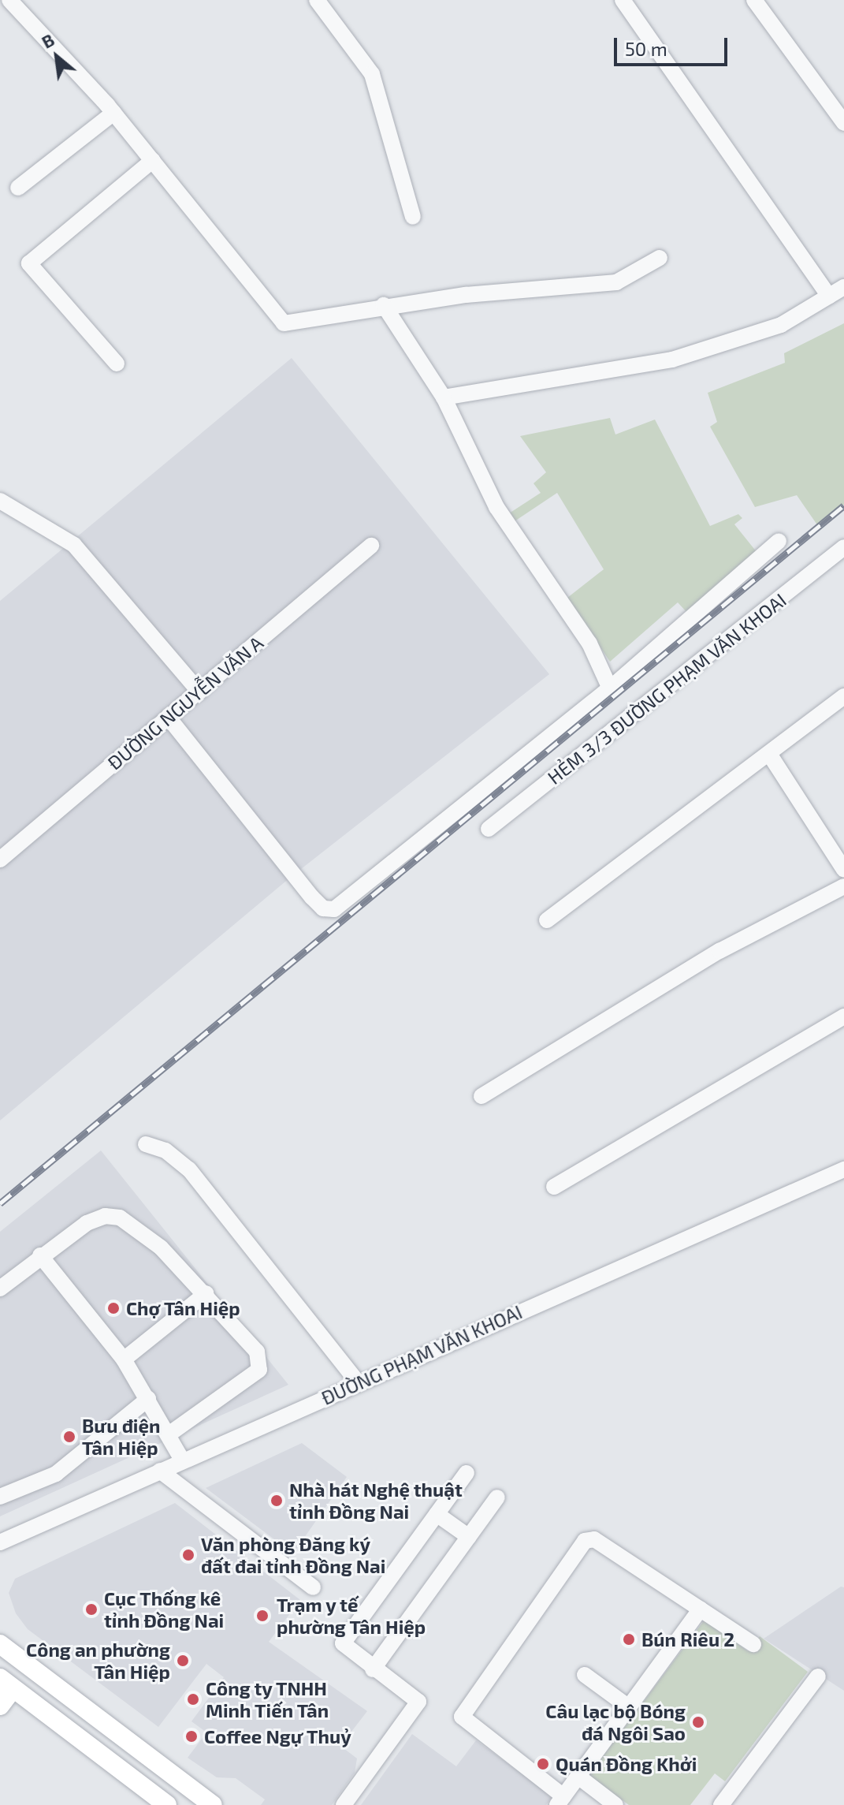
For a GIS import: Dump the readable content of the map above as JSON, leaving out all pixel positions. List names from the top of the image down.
{
  "streets": {
    "street": ["HẺM 3/3 ĐƯỜNG PHẠM VĂN KHOAI", "ĐƯỜNG NGUYỄN VĂN A", "ĐƯỜNG PHẠM VĂN KHOAI"]
  },
  "places": [
    "Chợ Tân Hiệp",
    "Bưu điện Tân Hiệp",
    "Nhà hát Nghệ thuật tỉnh Đồng Nai",
    "Văn phòng Đăng ký đất đai tỉnh Đồng Nai",
    "Cục Thống kê tỉnh Đồng Nai",
    "Trạm y tế phường Tân Hiệp",
    "Bún Riêu 2",
    "Công an phường Tân Hiệp",
    "Công ty TNHH Minh Tiến Tân",
    "Câu lạc bộ Bóng đá Ngôi Sao",
    "Coffee Ngự Thuỷ",
    "Quán Đồng Khởi"
  ],
  "scale_bar": "50 m",
  "north": "top left"
}
